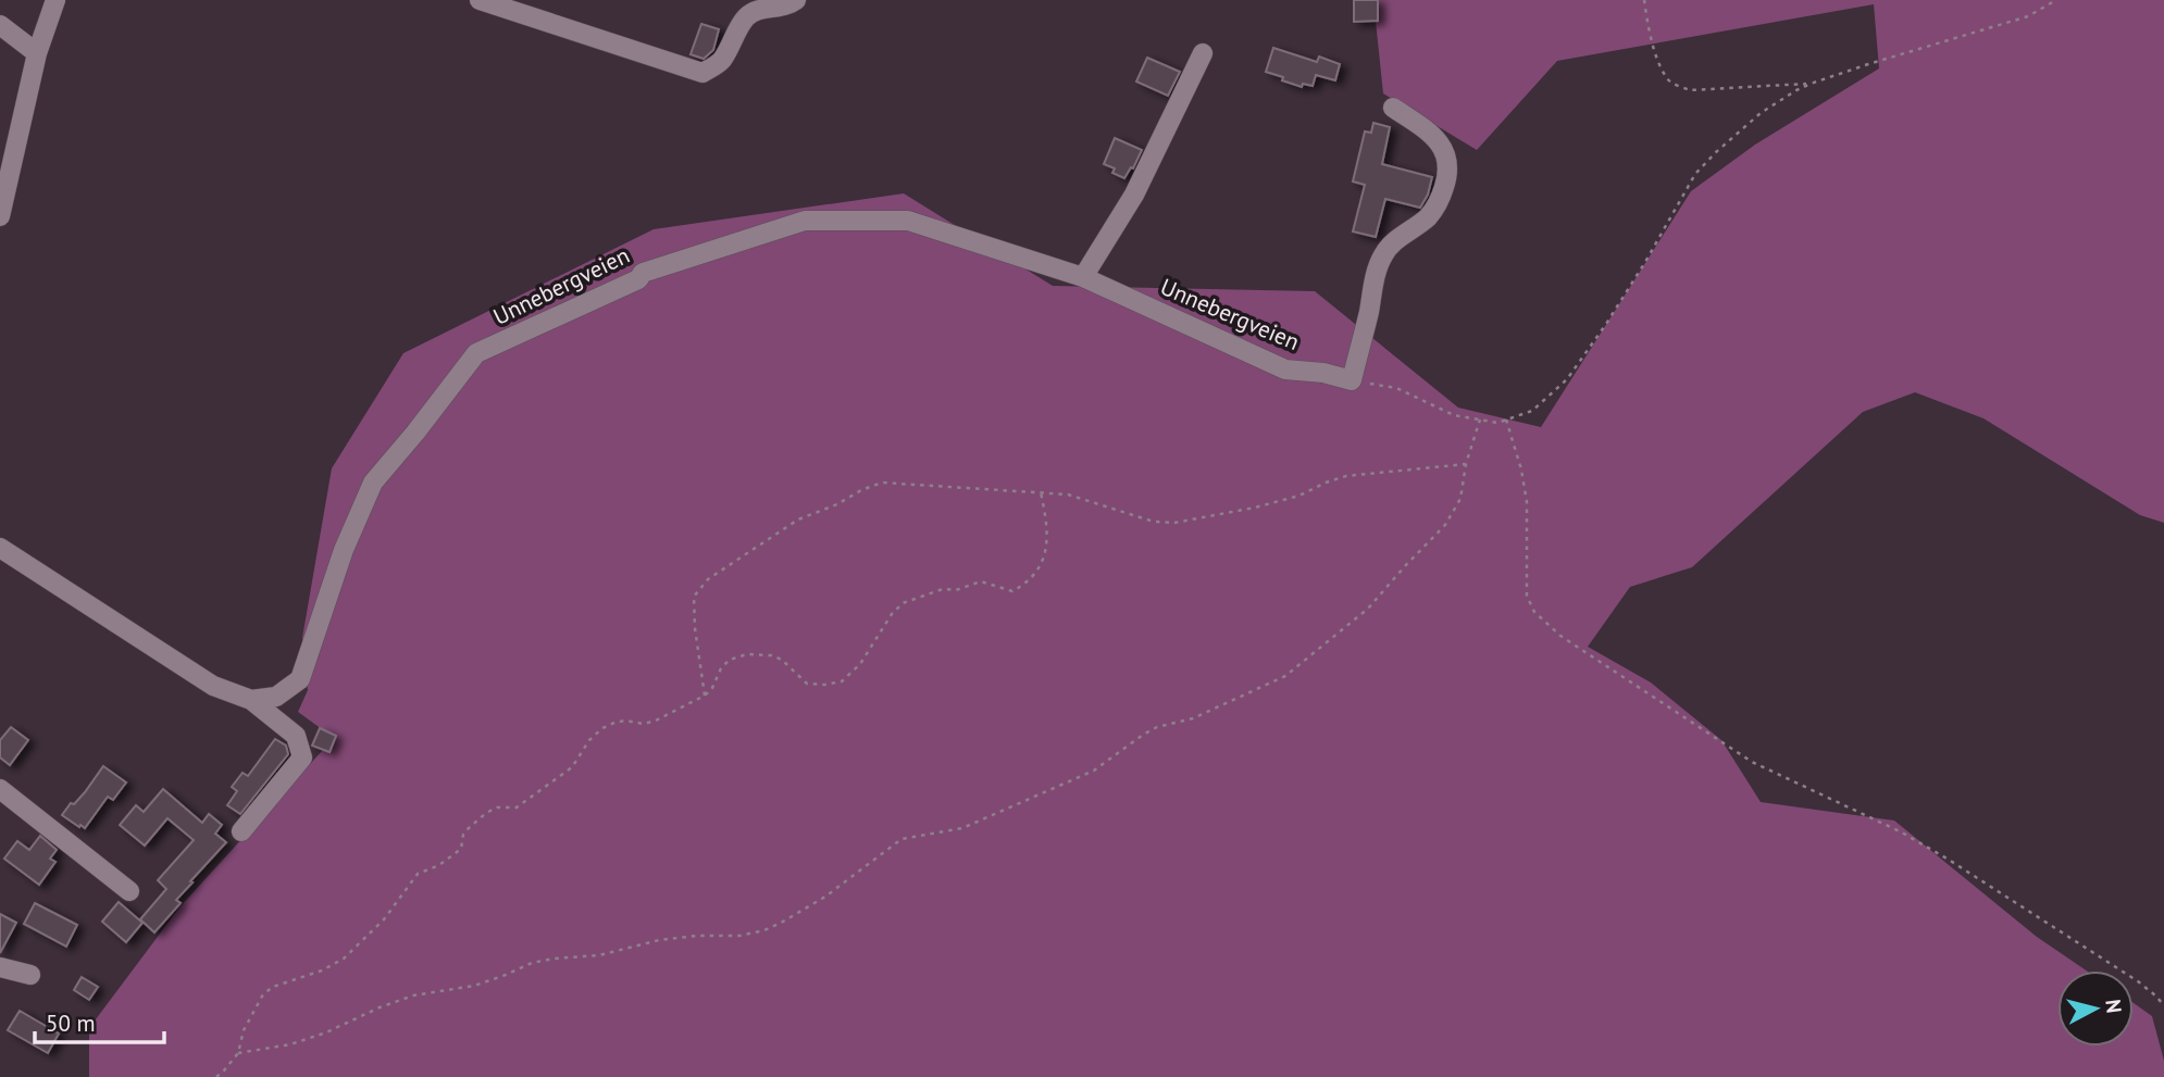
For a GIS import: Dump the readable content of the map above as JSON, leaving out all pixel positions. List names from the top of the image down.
{
  "streets": {
    "street": ["Unnebergveien"]
  },
  "scale_bar": "50 m",
  "north": "right"
}
